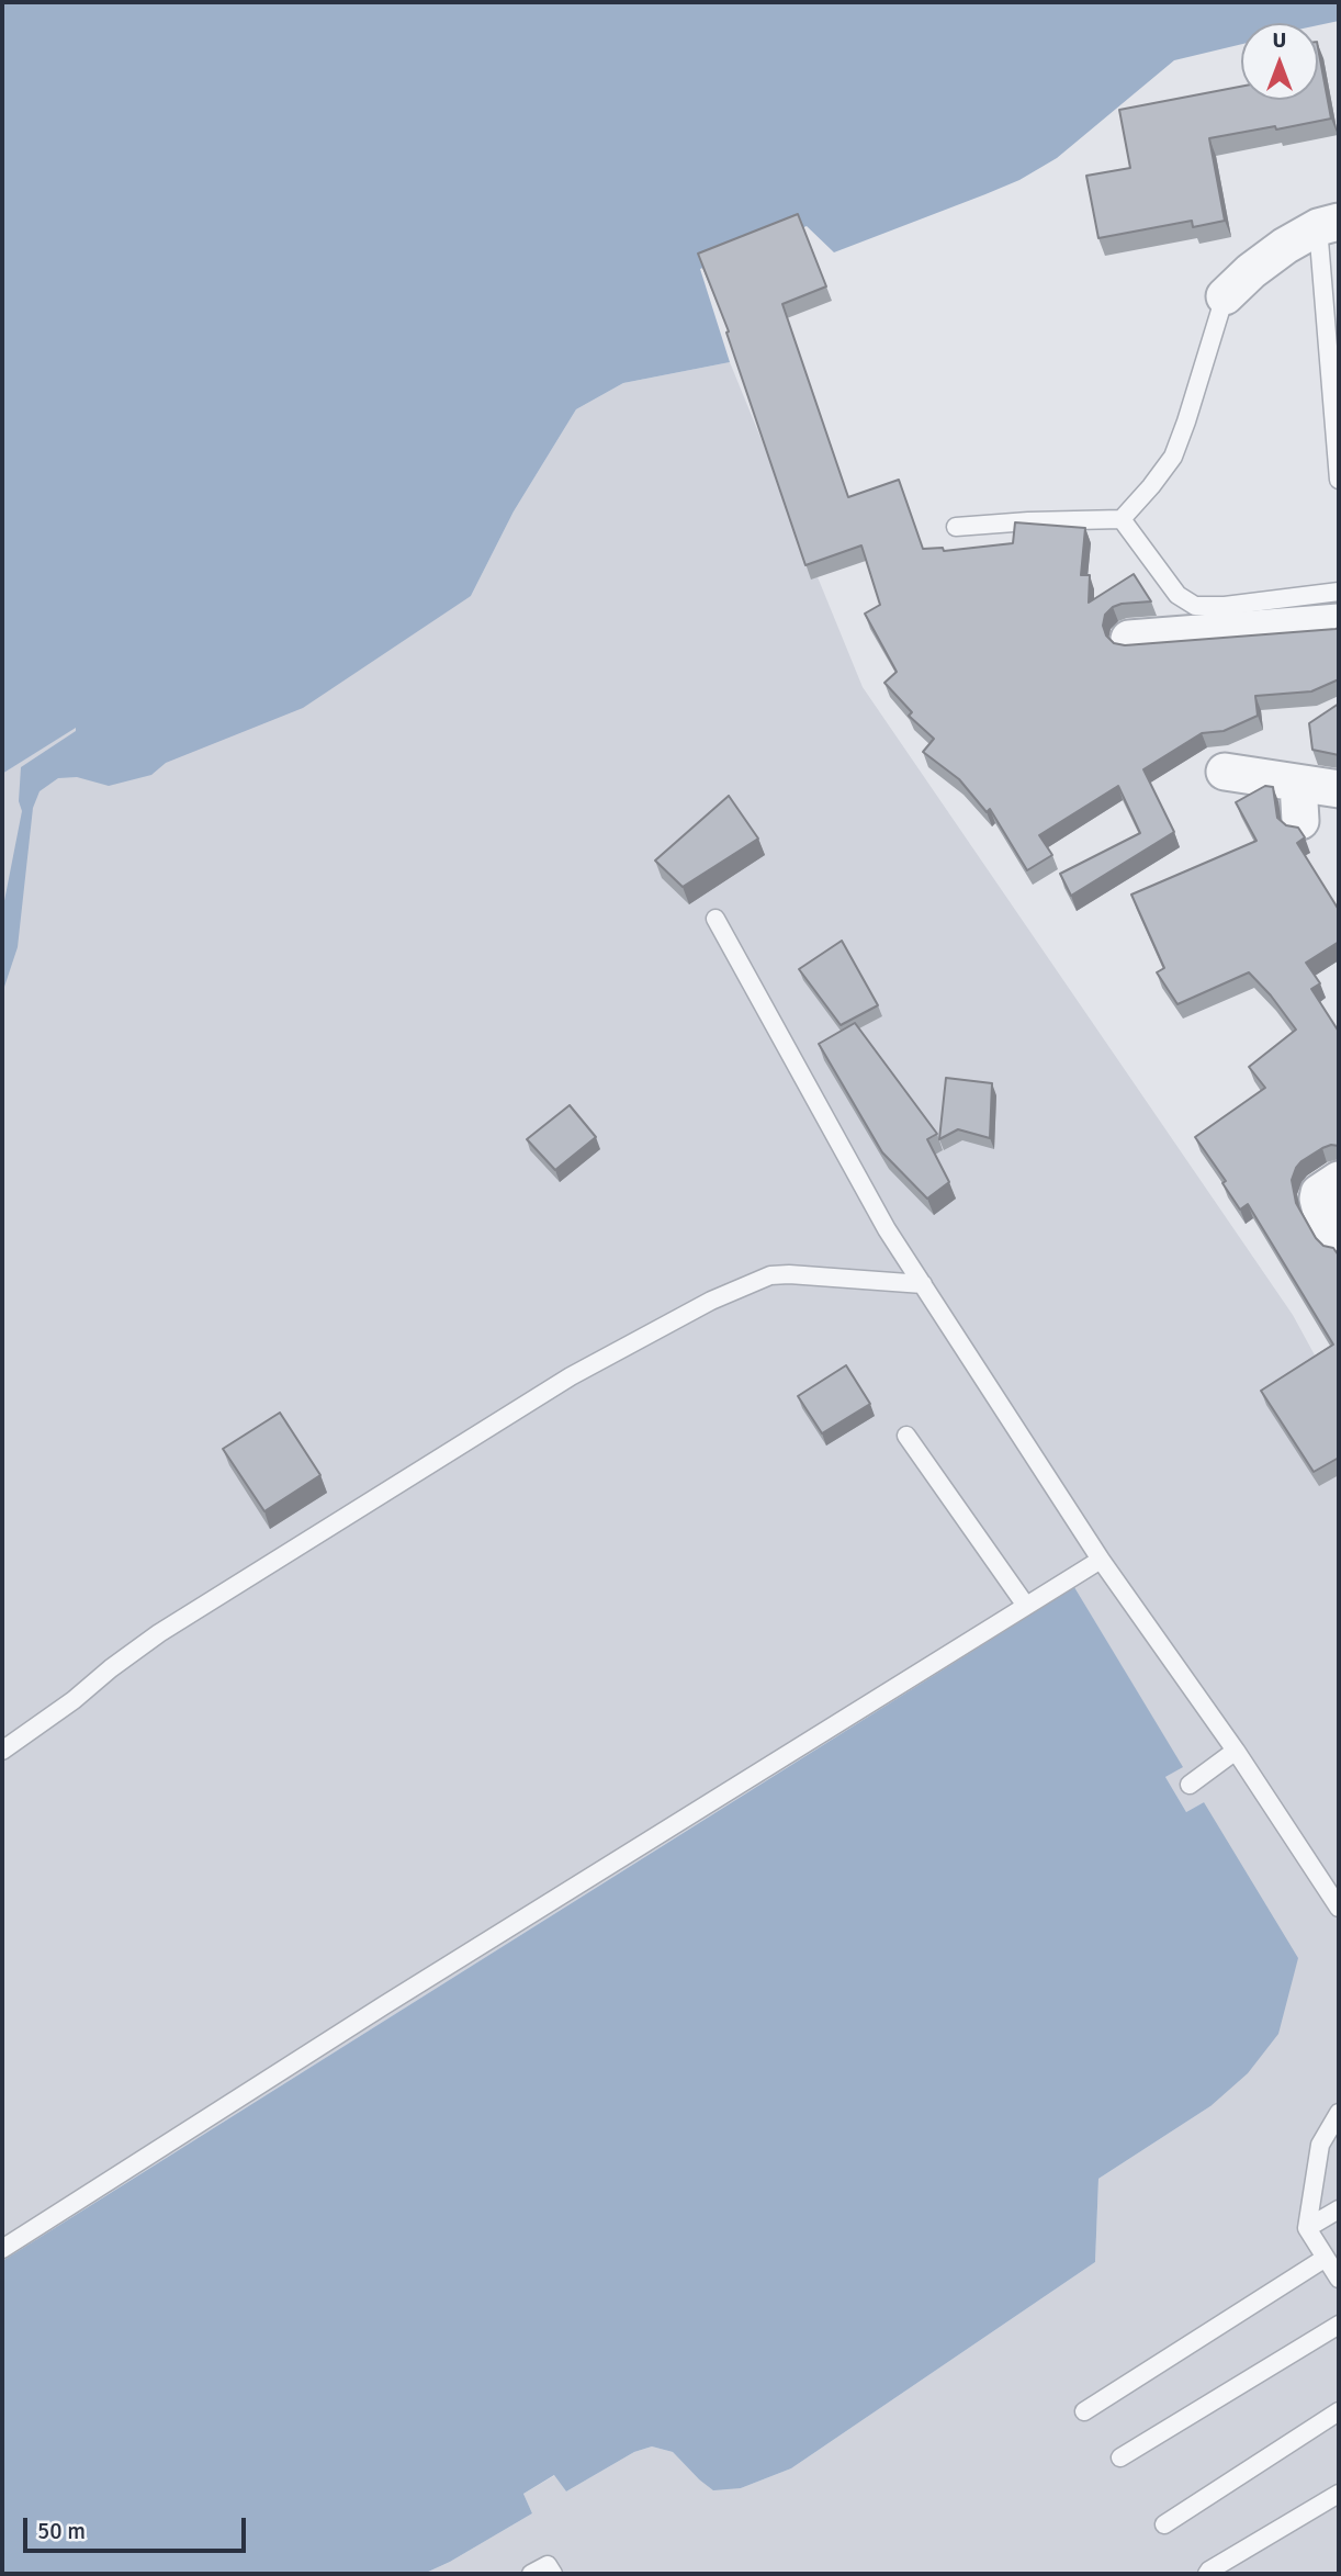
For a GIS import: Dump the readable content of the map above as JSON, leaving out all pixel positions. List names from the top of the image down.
{
  "scale_bar": "50 m",
  "north": "top"
}
